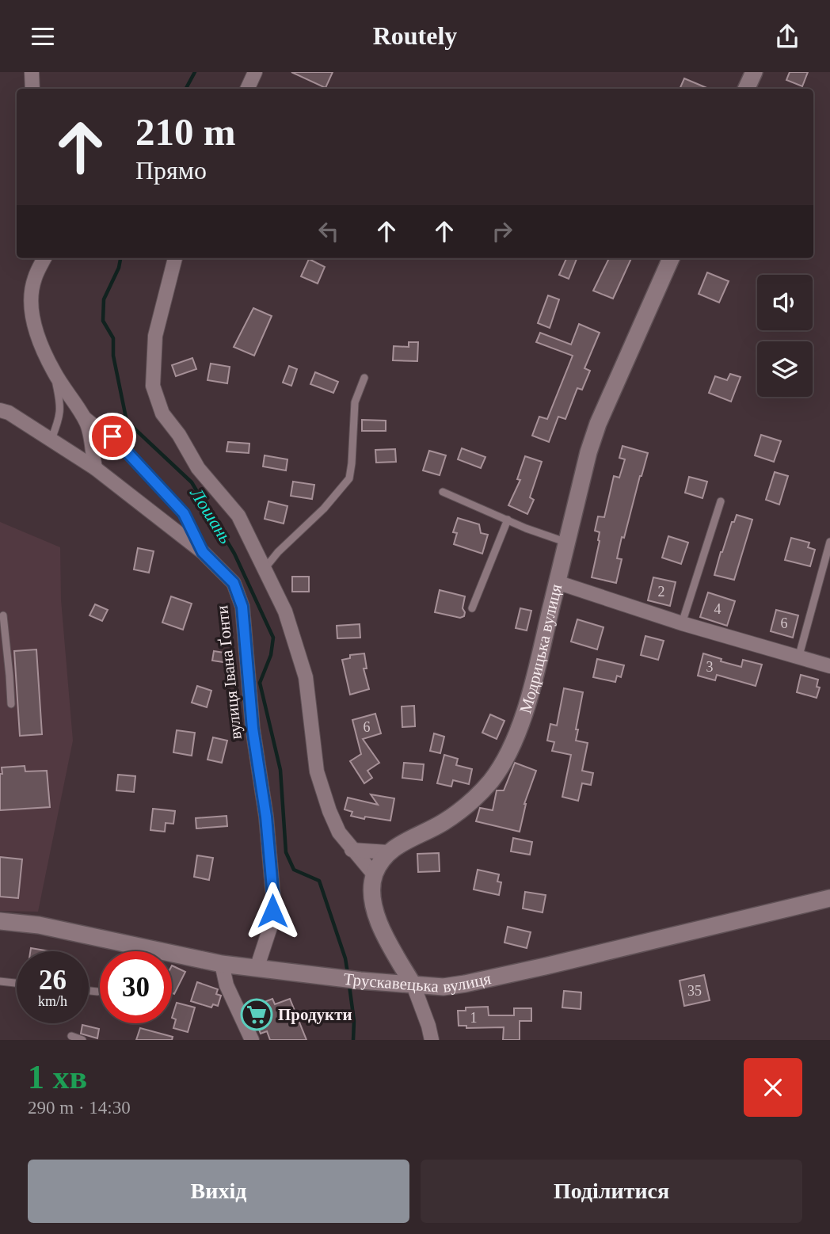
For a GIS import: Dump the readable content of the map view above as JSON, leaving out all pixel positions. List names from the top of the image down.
{
  "streets": {
    "street": ["Модрицька вулиця", "вулиця Івана Ґонти", "Трускавецька вулиця"]
  },
  "crossings": [
    ["Модрицька вулиця", "Трускавецька вулиця"],
    ["вулиця Івана Ґонти", "Трускавецька вулиця"]
  ],
  "water": ["Лошань"],
  "places": {
    "supermarket": ["Продукти"]
  },
  "house_numbers": [
    "2",
    "4",
    "6",
    "3",
    "6",
    "35",
    "1"
  ],
  "page": {
    "header": "Routely",
    "turn": ["210 m", "Прямо"],
    "speed": "26 km/h",
    "limit": "30",
    "heading": ["1 хв", "290 m · 14:30"],
    "buttons": ["Вихід", "Поділитися"]
  }
}
